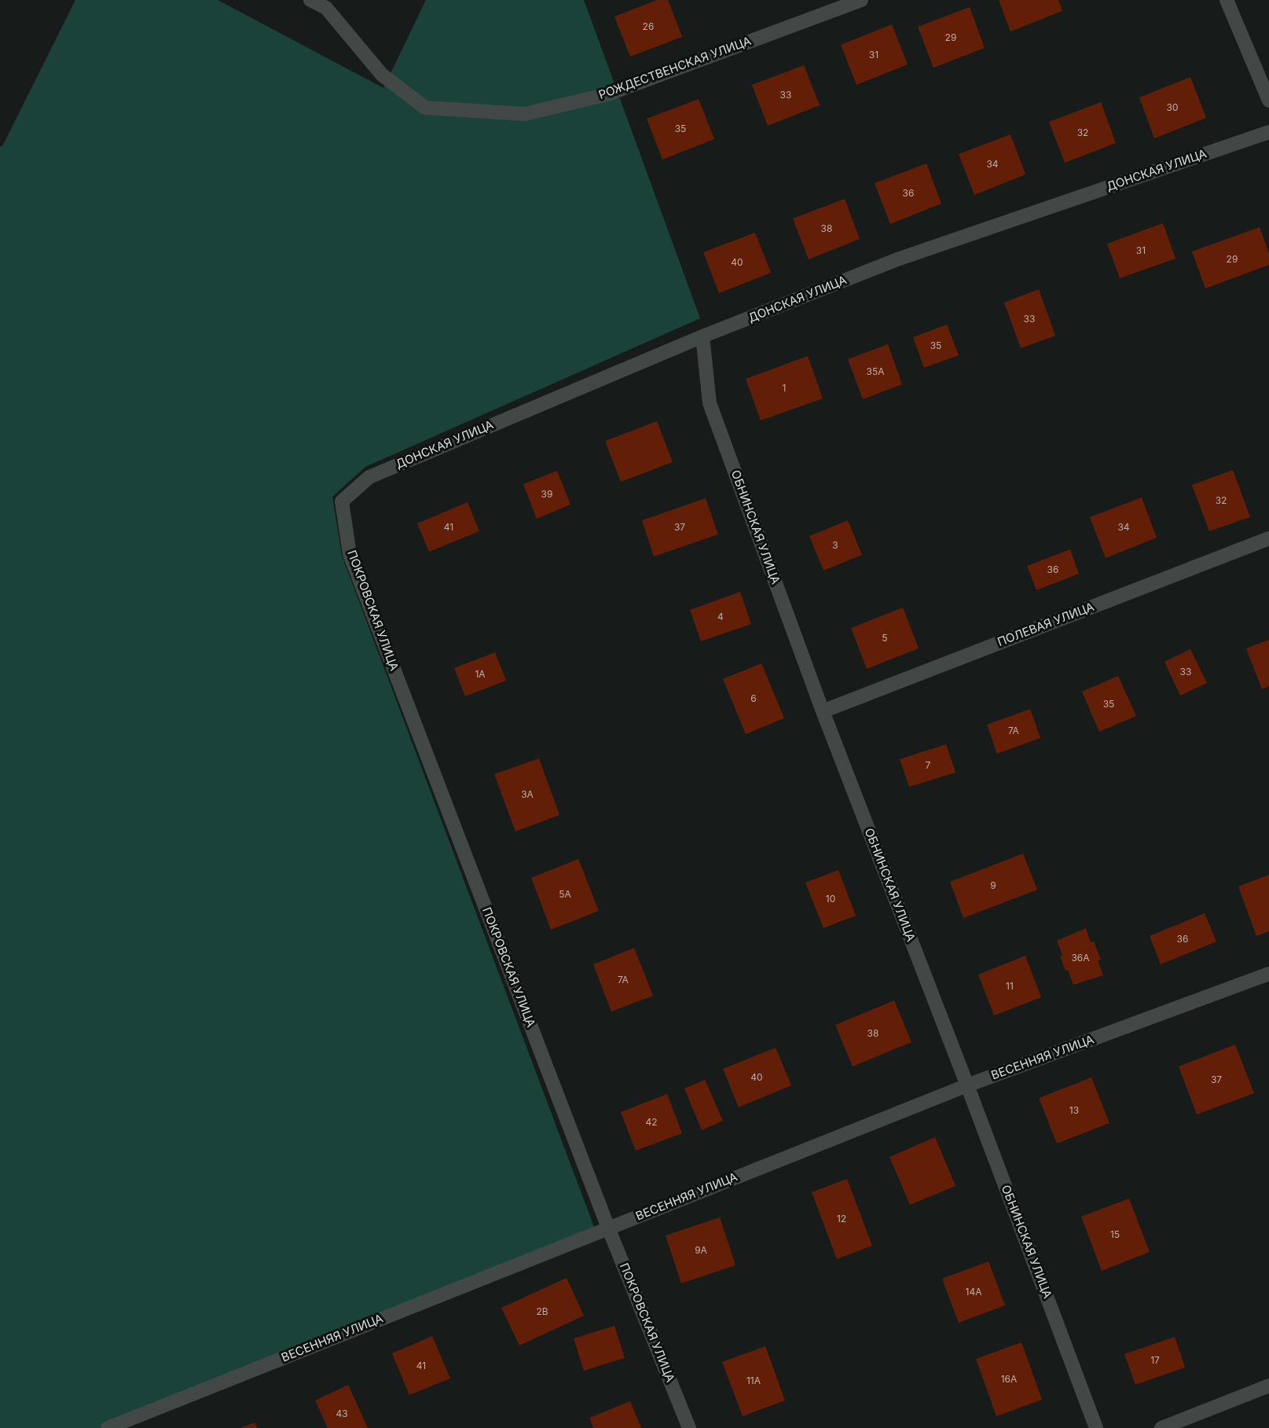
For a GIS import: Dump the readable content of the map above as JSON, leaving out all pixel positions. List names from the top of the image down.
{
  "streets": {
    "street": [
      "РОЖДЕСТВЕНСКАЯ УЛИЦА",
      "ДОНСКАЯ УЛИЦА",
      "ОБНИНСКАЯ УЛИЦА",
      "ПОКРОВСКАЯ УЛИЦА",
      "ПОЛЕВАЯ УЛИЦА",
      "ВЕСЕННЯЯ УЛИЦА"
    ]
  },
  "crossings": [
    ["ДОНСКАЯ УЛИЦА", "ОБНИНСКАЯ УЛИЦА"],
    ["ДОНСКАЯ УЛИЦА", "ПОКРОВСКАЯ УЛИЦА"],
    ["ОБНИНСКАЯ УЛИЦА", "ПОЛЕВАЯ УЛИЦА"],
    ["ОБНИНСКАЯ УЛИЦА", "ВЕСЕННЯЯ УЛИЦА"],
    ["ПОКРОВСКАЯ УЛИЦА", "ВЕСЕННЯЯ УЛИЦА"]
  ],
  "house_numbers": [
    "26",
    "29",
    "31",
    "33",
    "30",
    "35",
    "32",
    "34",
    "36",
    "38",
    "31",
    "29",
    "40",
    "33",
    "35",
    "35А",
    "1",
    "39",
    "32",
    "41",
    "37",
    "34",
    "3",
    "36",
    "4",
    "5",
    "33",
    "1А",
    "6",
    "35",
    "7А",
    "7",
    "3А",
    "9",
    "5А",
    "10",
    "36",
    "36А",
    "7А",
    "11",
    "38",
    "40",
    "37",
    "13",
    "42",
    "12",
    "15",
    "9А",
    "14А",
    "2В",
    "17",
    "41",
    "16А",
    "11А",
    "43"
  ]
}
